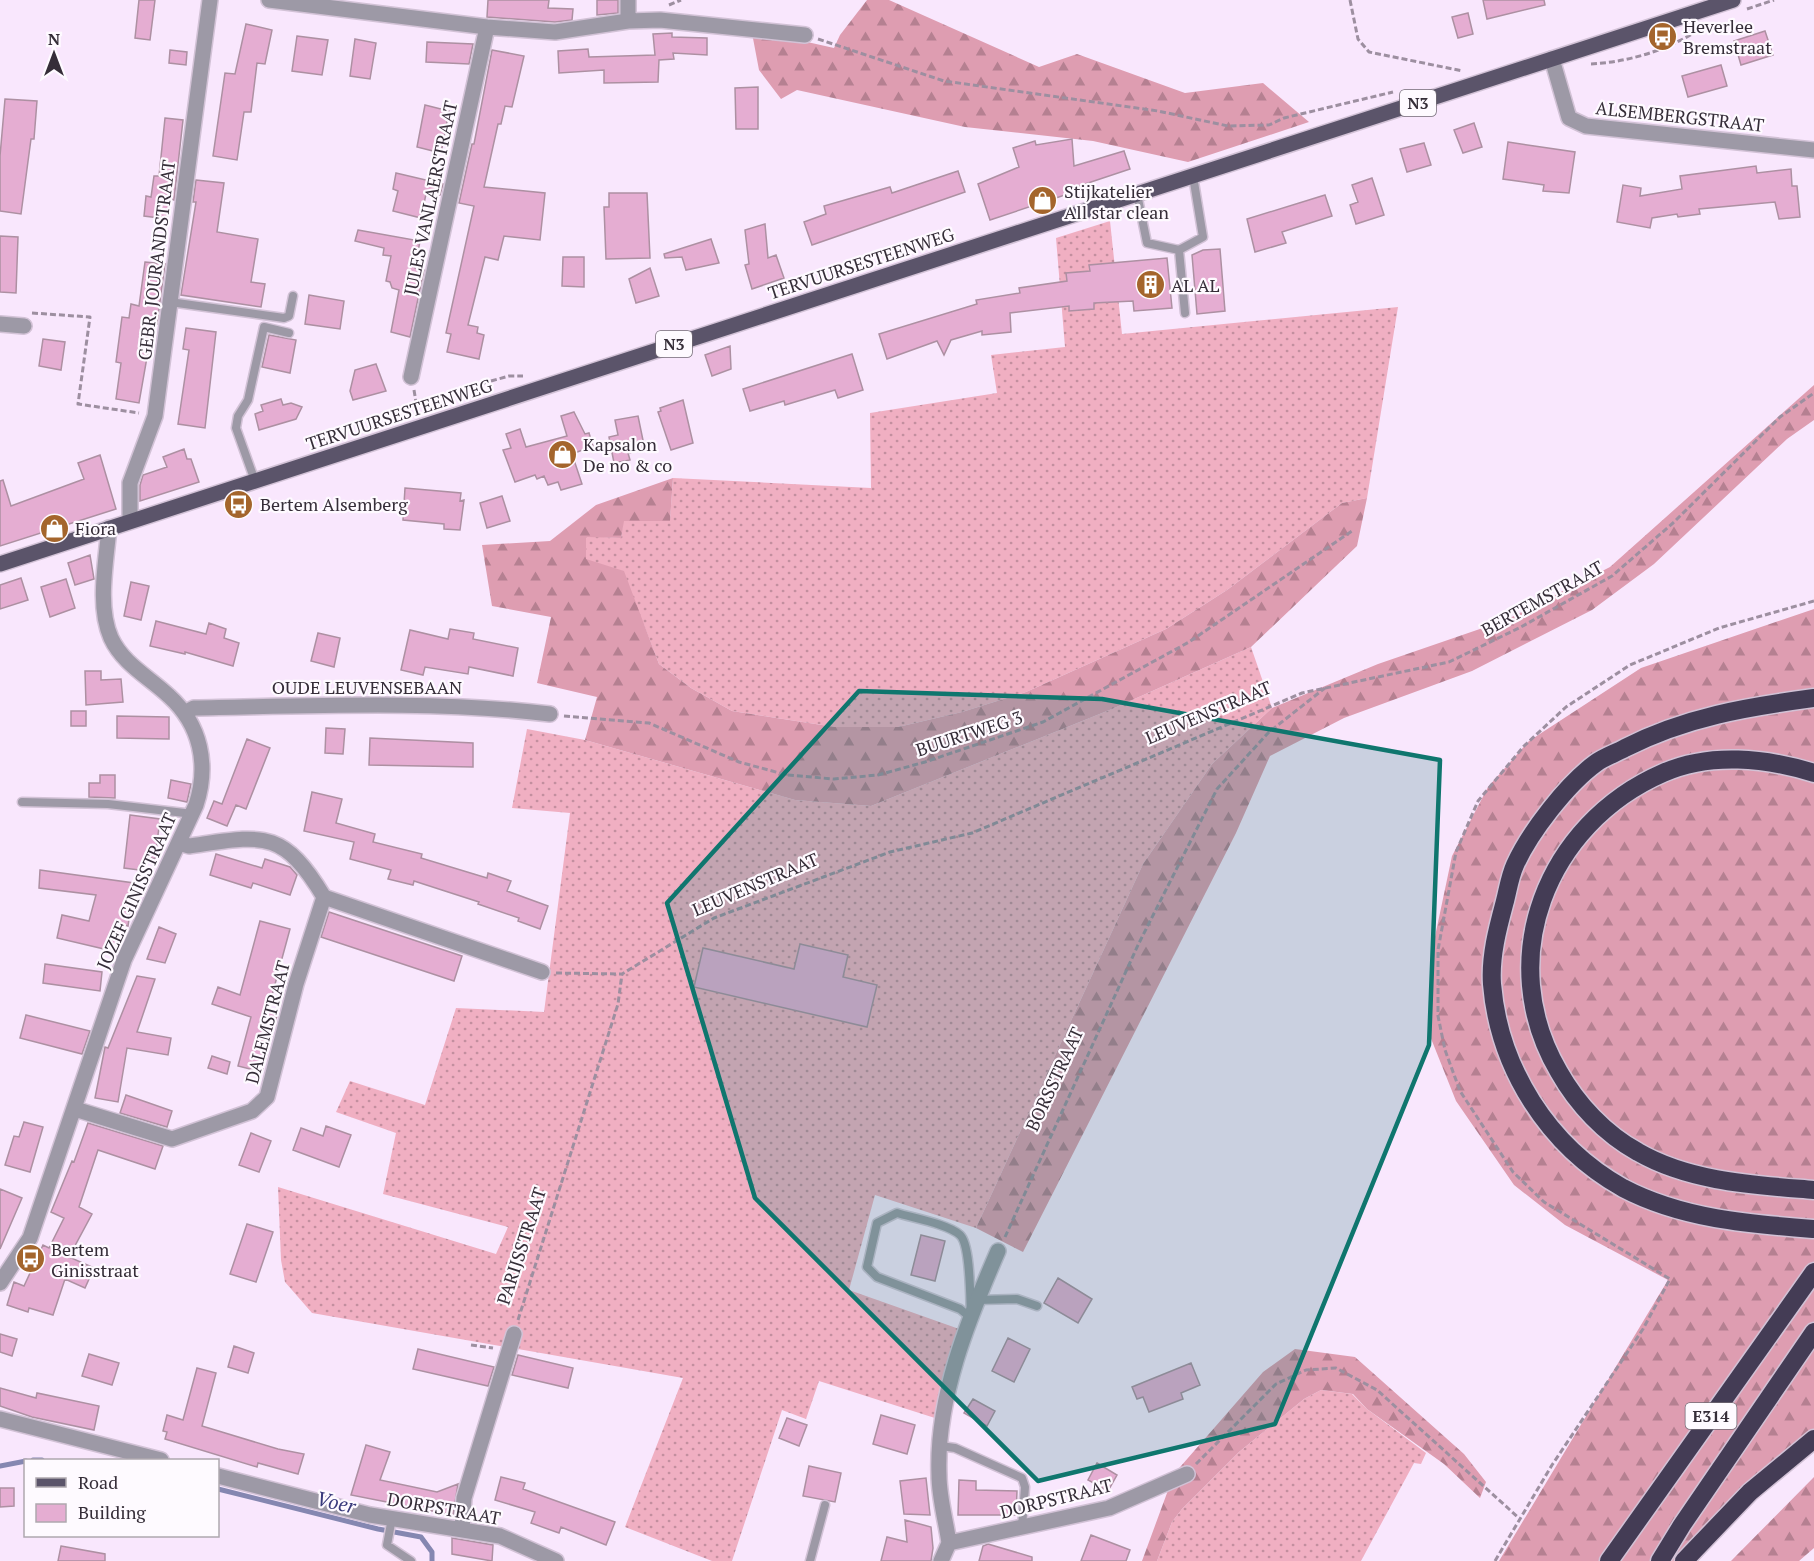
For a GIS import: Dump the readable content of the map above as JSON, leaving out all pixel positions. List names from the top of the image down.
{
  "streets": {
    "highway": ["E314"],
    "main road": ["N3", "TERVUURSESTEENWEG"],
    "street": [
      "ALSEMBERGSTRAAT",
      "JULES VANLAERSTRAAT",
      "GEBR. JOURANDSTRAAT",
      "OUDE LEUVENSEBAAN",
      "JOZEF GINISSTRAAT",
      "DALEMSTRAAT",
      "PARIJSSTRAAT",
      "DORPSTRAAT"
    ],
    "path": [
      "BERTEMSTRAAT",
      "LEUVENSTRAAT",
      "BUURTWEG 3",
      "BORSSTRAAT"
    ]
  },
  "crossings": [
    ["ALSEMBERGSTRAAT", "TERVUURSESTEENWEG"],
    ["GEBR. JOURANDSTRAAT", "TERVUURSESTEENWEG"],
    ["TERVUURSESTEENWEG", "JOZEF GINISSTRAAT"],
    ["BERTEMSTRAAT", "LEUVENSTRAAT"],
    ["BERTEMSTRAAT", "BORSSTRAAT"],
    ["OUDE LEUVENSEBAAN", "BUURTWEG 3"],
    ["OUDE LEUVENSEBAAN", "JOZEF GINISSTRAAT"],
    ["LEUVENSTRAAT", "BORSSTRAAT"],
    ["LEUVENSTRAAT", "PARIJSSTRAAT"],
    ["JOZEF GINISSTRAAT", "DALEMSTRAAT"],
    ["PARIJSSTRAAT", "DORPSTRAAT"]
  ],
  "water": ["Voer"],
  "places": {
    "bus stop": ["Heverlee Bremstraat", "Bertem Alsemberg", "Bertem Ginisstraat"],
    "shop": ["Stijkatelier All star clean", "Kapsalon De no & co", "Fiora"],
    "building": ["AL AL"]
  },
  "legend": ["Road", "Building"],
  "north": "top"
}
